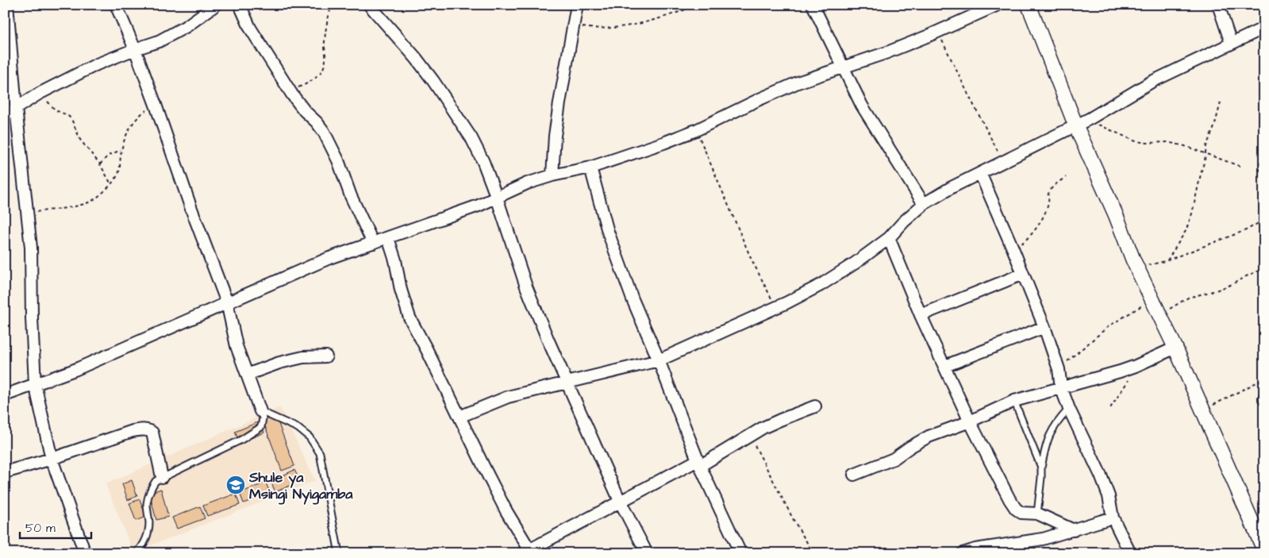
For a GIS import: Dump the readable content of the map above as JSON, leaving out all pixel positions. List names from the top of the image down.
{
  "places": {
    "school or university": ["Shule ya Msingi Nyigamba"]
  },
  "scale_bar": "50 m"
}
